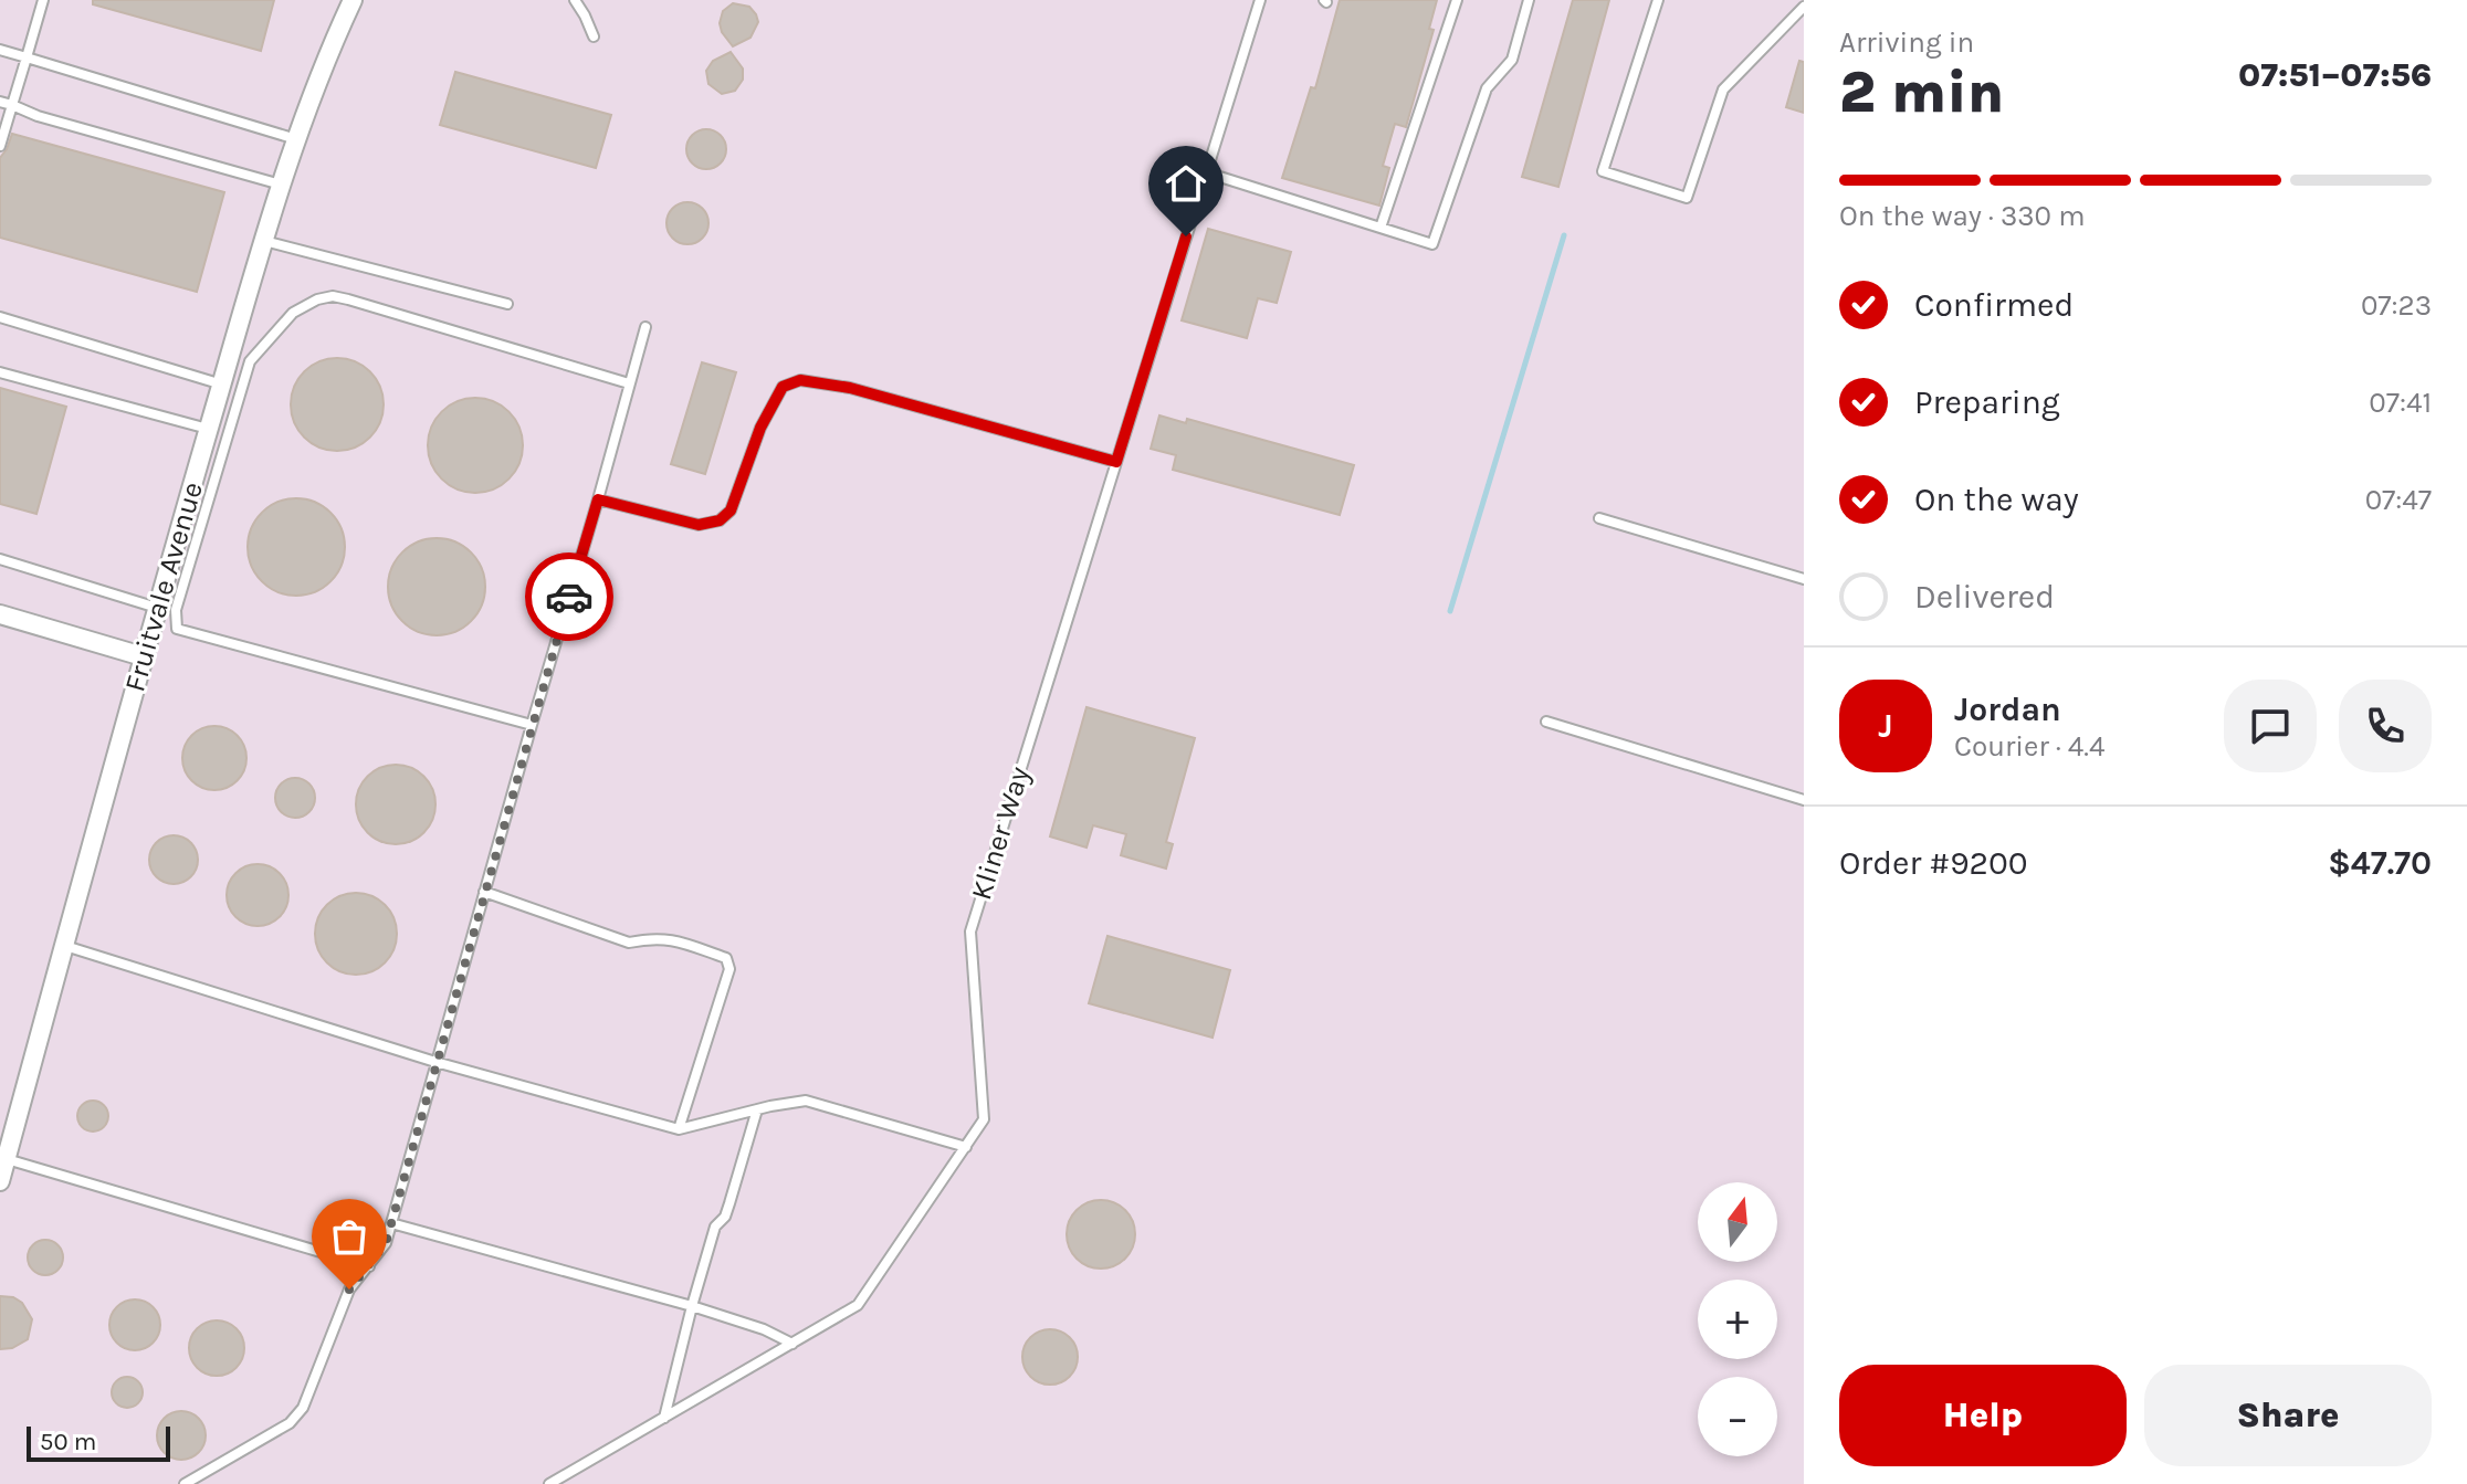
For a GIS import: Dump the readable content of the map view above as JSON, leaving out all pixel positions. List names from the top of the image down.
{
  "streets": {
    "street": ["Fruitvale Avenue"],
    "lane": ["Kliner Way"]
  },
  "scale_bar": "50 m",
  "north": "top",
  "page": {
    "heading": ["2 min", "Arriving in", "07:51–07:56"],
    "panel": [
      "Jordan",
      "Courier · 4.4",
      "Order #9200",
      "$47.70"
    ],
    "bar": "On the way · 330 m",
    "list": [
      ["Confirmed", "07:23"],
      ["Preparing", "07:41"],
      ["On the way", "07:47"],
      "Delivered"
    ],
    "round": "J",
    "map_buttons": ["+", "−"],
    "buttons": ["Help", "Share"],
    "scale": "50 m"
  }
}
